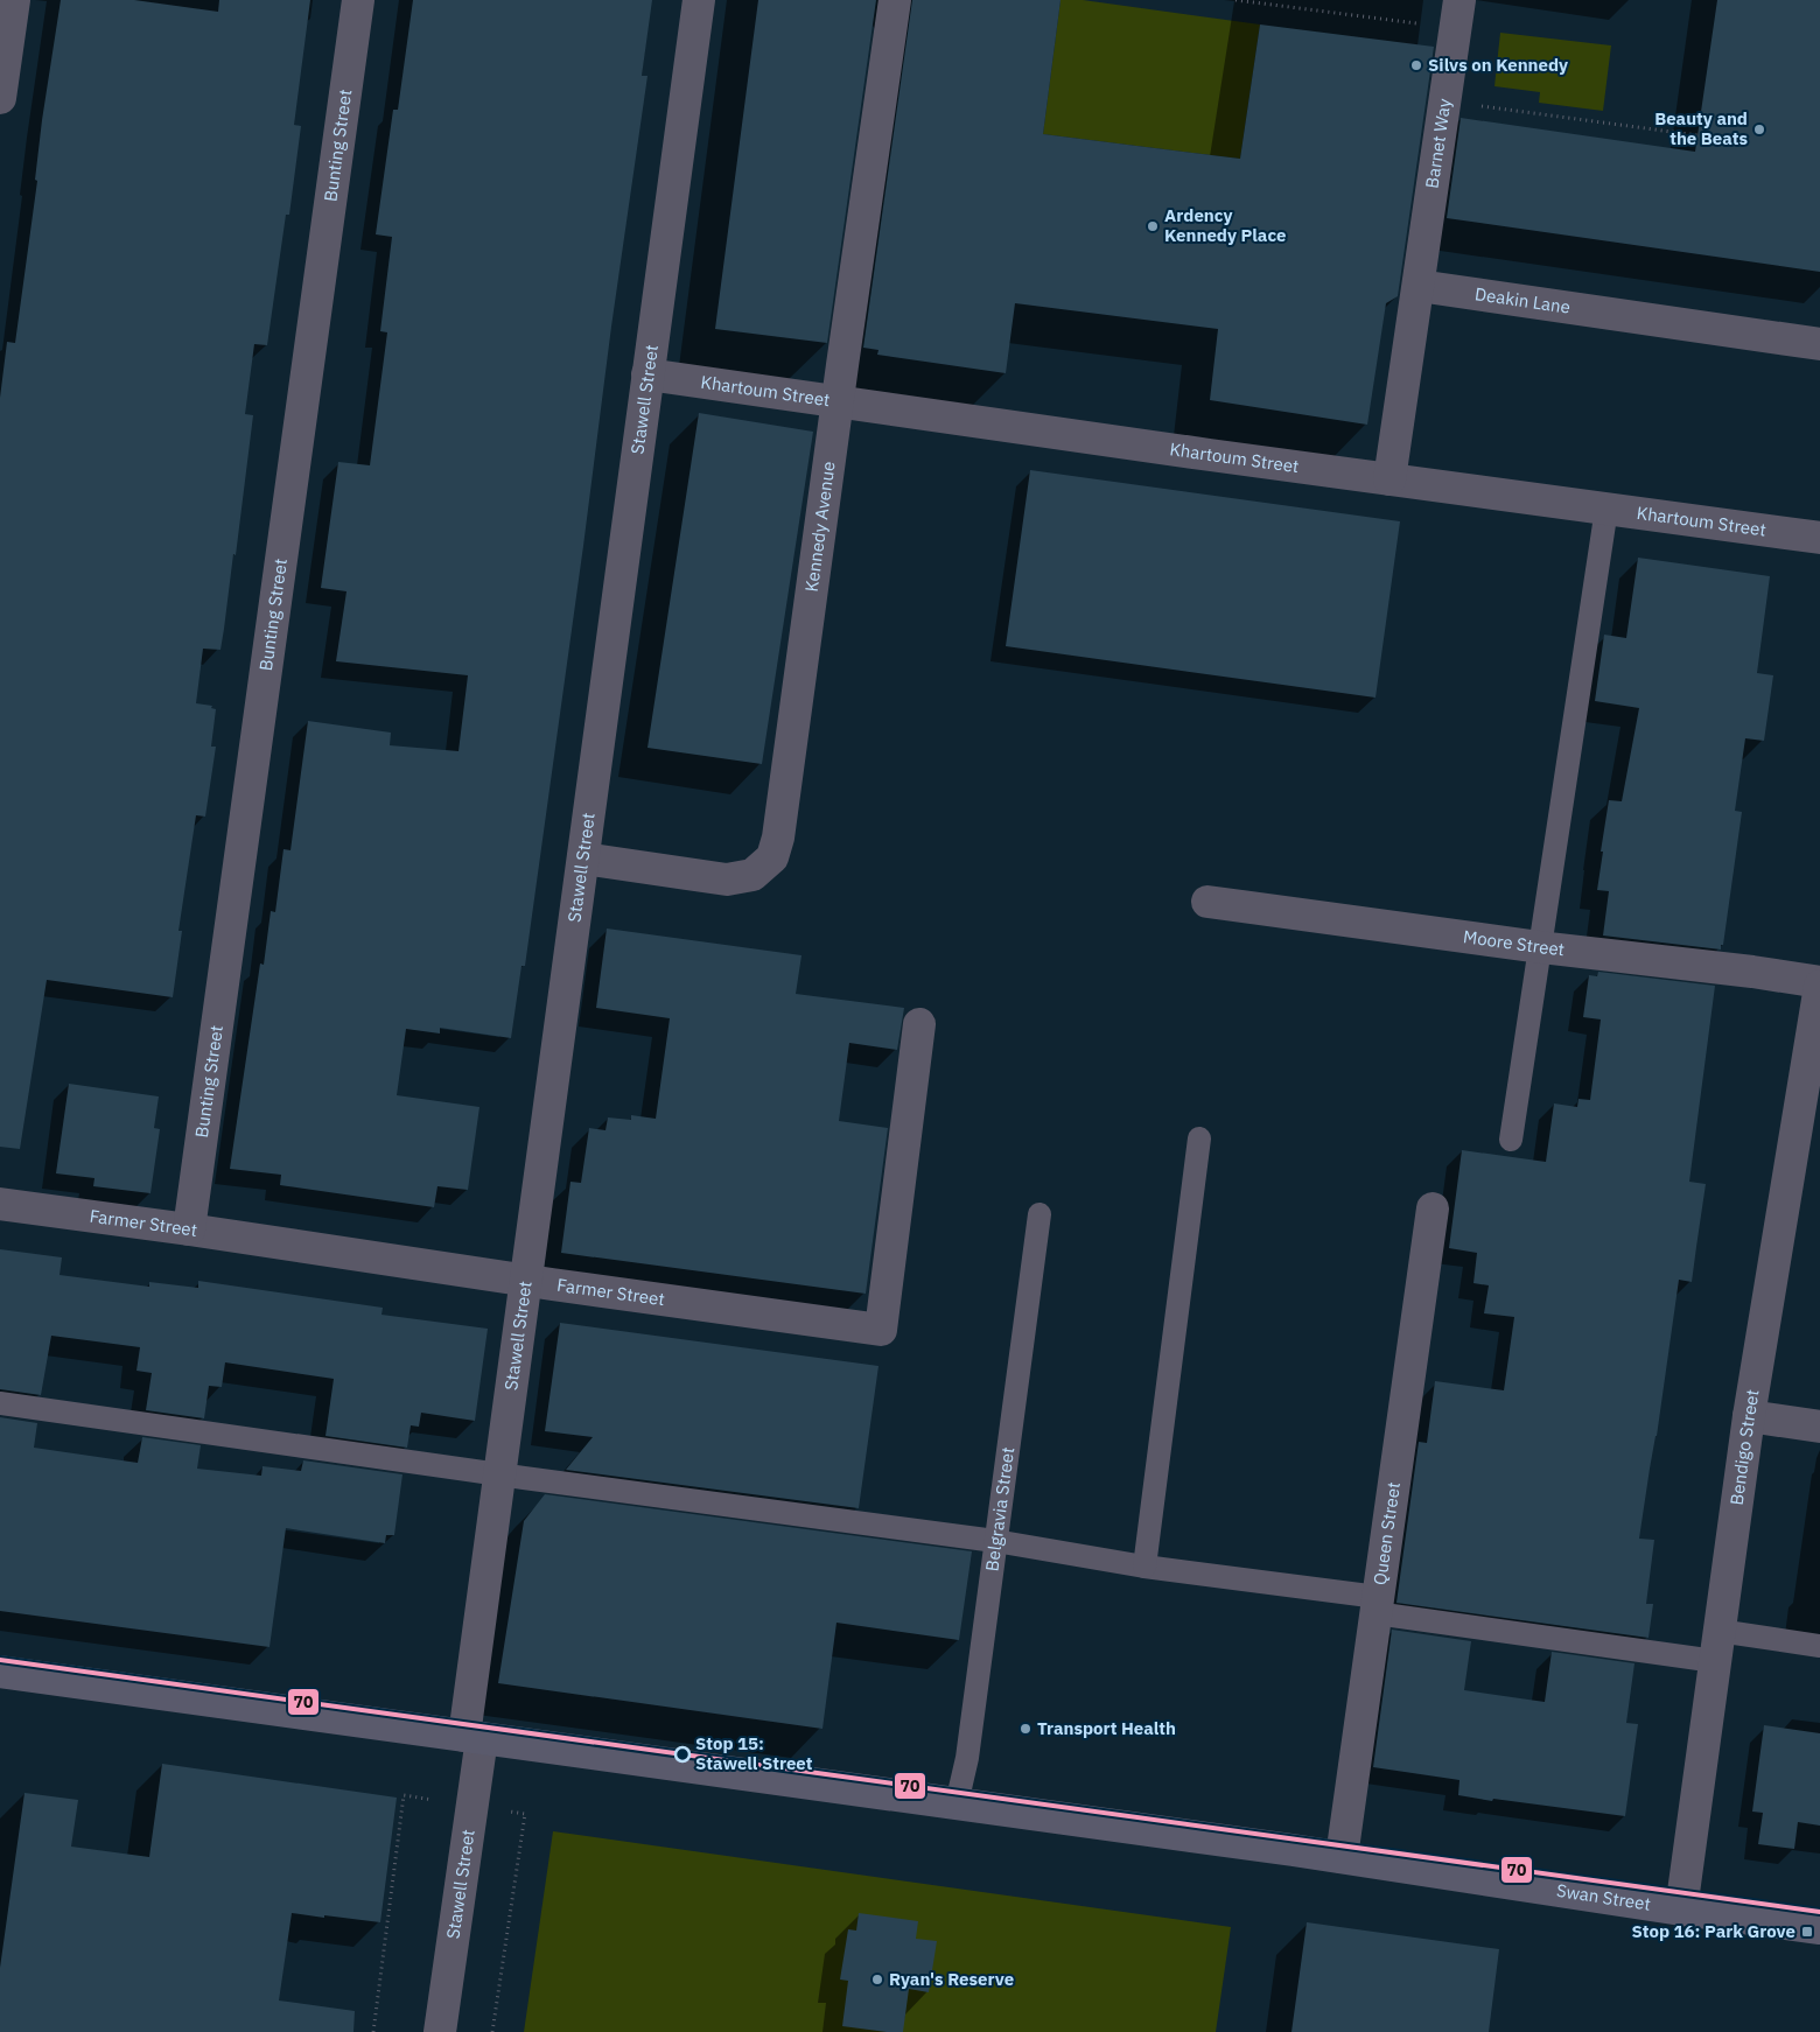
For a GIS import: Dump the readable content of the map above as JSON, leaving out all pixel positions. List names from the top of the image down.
{
  "streets": {
    "main road": ["Swan Street"],
    "street": [
      "Barnet Way",
      "Bunting Street",
      "Deakin Lane",
      "Khartoum Street",
      "Stawell Street",
      "Kennedy Avenue",
      "Moore Street",
      "Farmer Street",
      "Bendigo Street",
      "Queen Street"
    ],
    "lane": ["Belgravia Street"]
  },
  "crossings": [
    ["Barnet Way", "Deakin Lane"],
    ["Bunting Street", "Farmer Street"],
    ["Khartoum Street", "Stawell Street"],
    ["Khartoum Street", "Kennedy Avenue"],
    ["Stawell Street", "Kennedy Avenue"],
    ["Stawell Street", "Farmer Street"],
    ["Stawell Street", "Swan Street"],
    ["Moore Street", "Bendigo Street"],
    ["Bendigo Street", "Swan Street"],
    ["Belgravia Street", "Swan Street"],
    ["Queen Street", "Swan Street"]
  ],
  "places": {
    "other": [
      "Silvs on Kennedy",
      "Beauty and the Beats",
      "Ardency Kennedy Place",
      "Transport Health",
      "Stop 15: Stawell Street",
      "Ryan's Reserve"
    ],
    "transit": ["Stop 16: Park Grove"]
  },
  "lines": ["transit line 70"]
}
